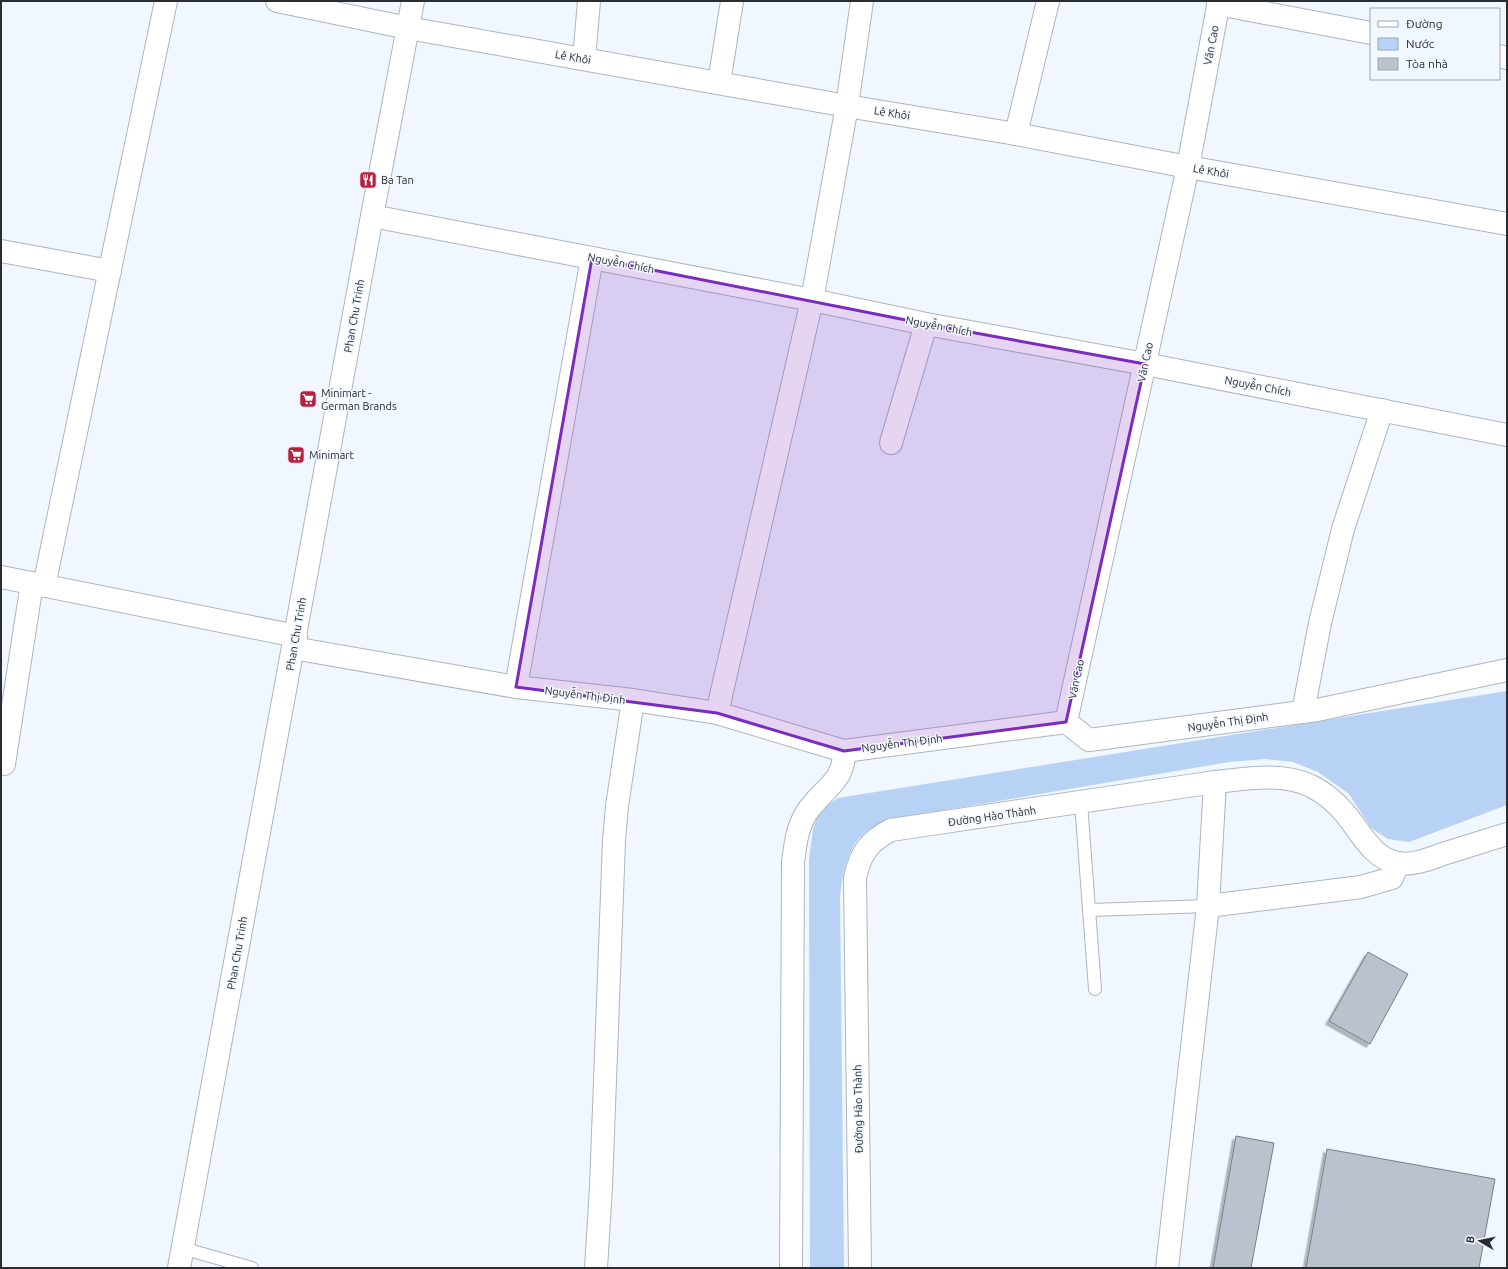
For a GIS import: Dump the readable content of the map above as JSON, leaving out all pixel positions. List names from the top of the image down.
{
  "streets": {
    "street": [
      "Văn Cao",
      "Lê Khôi",
      "Nguyễn Chích",
      "Phan Chu Trinh",
      "Nguyễn Thị Định",
      "Đường Hào Thành"
    ]
  },
  "crossings": [
    ["Văn Cao", "Lê Khôi"],
    ["Văn Cao", "Nguyễn Chích"],
    ["Văn Cao", "Nguyễn Thị Định"],
    ["Lê Khôi", "Phan Chu Trinh"],
    ["Nguyễn Chích", "Phan Chu Trinh"],
    ["Phan Chu Trinh", "Nguyễn Thị Định"]
  ],
  "places": {
    "restaurant": ["Ba Tan"],
    "supermarket": ["Minimart - German Brands", "Minimart"]
  },
  "legend": ["Đường", "Nước", "Tòa nhà"],
  "north": "left"
}
